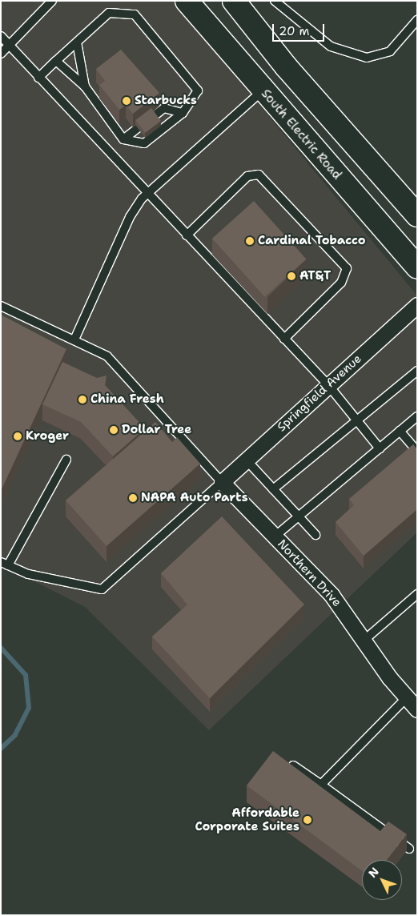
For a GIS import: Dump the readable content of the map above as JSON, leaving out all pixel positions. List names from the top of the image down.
{
  "streets": {
    "main road": ["South Electric Road"],
    "street": ["Springfield Avenue", "Northern Drive"]
  },
  "crossings": [
    ["Springfield Avenue", "Northern Drive"]
  ],
  "places": [
    "Starbucks",
    "Cardinal Tobacco",
    "AT&T",
    "China Fresh",
    "Dollar Tree",
    "Kroger",
    "NAPA Auto Parts",
    "Affordable Corporate Suites"
  ],
  "scale_bar": "20 m",
  "north": "top left"
}
